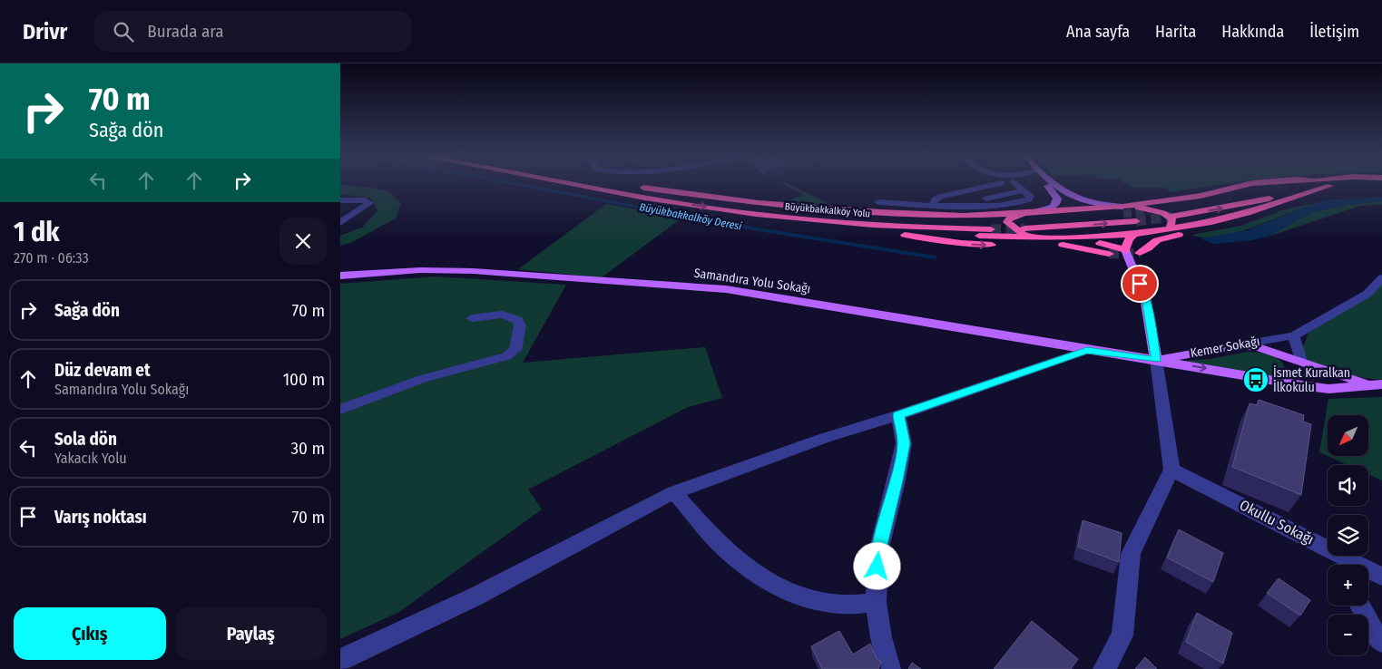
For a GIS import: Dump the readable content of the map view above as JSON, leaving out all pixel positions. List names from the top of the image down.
{
  "streets": {
    "highway": ["Büyükbakkalköy Yolu"],
    "main road": ["Samandıra Yolu Sokağı", "Kemer Sokağı"],
    "street": ["Okullu Sokağı"]
  },
  "crossings": [
    ["Samandıra Yolu Sokağı", "Kemer Sokağı"]
  ],
  "water": ["Büyükbakkalköy Deresi"],
  "places": {
    "bus stop": ["İsmet Kuralkan İlkokulu"]
  },
  "north": "bottom left",
  "page": {
    "header": "Drivr",
    "search": "Burada ara",
    "nav": [
      "Ana sayfa",
      "Harita",
      "Hakkında",
      "İletişim"
    ],
    "turn": ["70 m", "Sağa dön"],
    "heading": ["1 dk", "270 m · 06:33"],
    "list": [
      {
        "name": "Sağa dön",
        "value": "70 m"
      },
      {
        "name": "Düz devam et",
        "note": "Samandıra Yolu Sokağı",
        "value": "100 m"
      },
      {
        "name": "Sola dön",
        "note": "Yakacık Yolu",
        "value": "30 m"
      },
      {
        "name": "Varış noktası",
        "value": "70 m"
      }
    ],
    "map_buttons": ["+", "−"],
    "buttons": ["Çıkış", "Paylaş"]
  }
}
